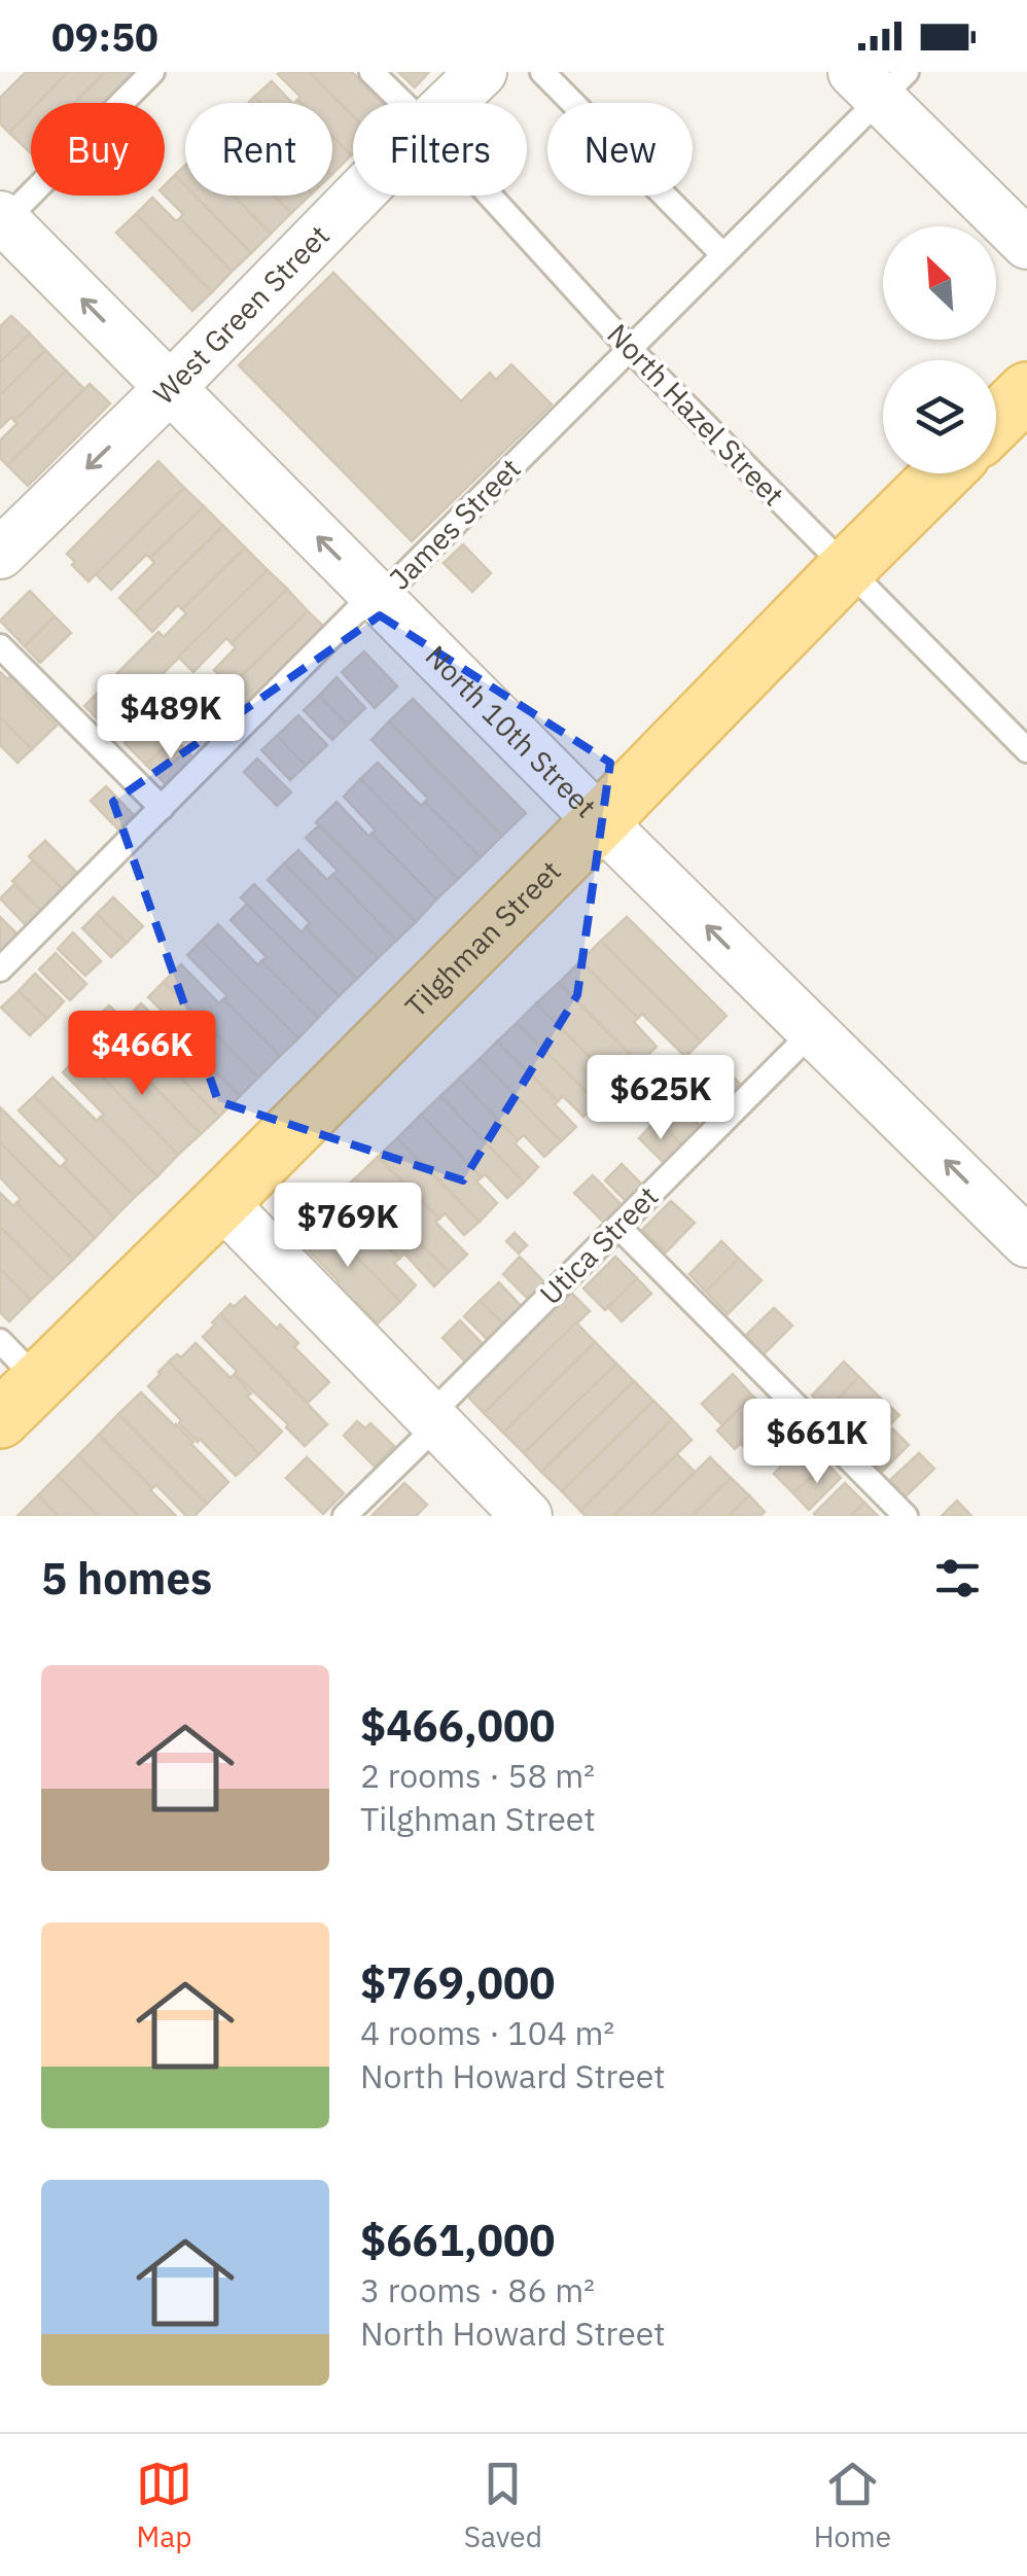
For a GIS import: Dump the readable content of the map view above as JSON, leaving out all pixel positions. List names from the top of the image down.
{
  "streets": {
    "main road": ["Tilghman Street"],
    "street": ["West Green Street", "North 10th Street"],
    "lane": ["North Hazel Street", "James Street", "Utica Street"]
  },
  "crossings": [
    ["West Green Street", "North 10th Street"],
    ["North Hazel Street", "James Street"],
    ["North Hazel Street", "Tilghman Street"],
    ["James Street", "North 10th Street"],
    ["North 10th Street", "Tilghman Street"],
    ["North 10th Street", "Utica Street"]
  ],
  "one_way": ["West Green Street", "North 10th Street"],
  "north": "top left",
  "page": {
    "status": "09:50",
    "chip": [
      "Buy",
      "Rent",
      "Filters",
      "New"
    ],
    "price": [
      "$489K",
      "$466K",
      "$625K",
      "$769K",
      "$661K"
    ],
    "heading": "5 homes",
    "list": [
      {
        "name": "$466,000",
        "note": "2 rooms · 58 m² · Tilghman Street"
      },
      {
        "name": "$769,000",
        "note": "4 rooms · 104 m² · North Howard Street"
      },
      {
        "name": "$661,000",
        "note": "3 rooms · 86 m² · North Howard Street"
      }
    ],
    "tabs": ["Map", "Saved", "Home"]
  }
}
